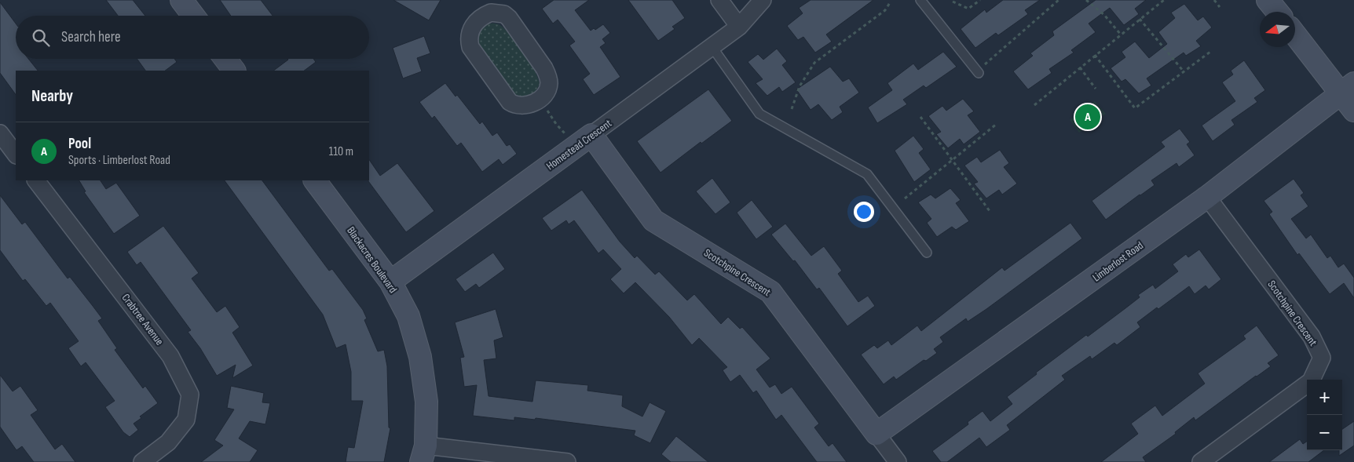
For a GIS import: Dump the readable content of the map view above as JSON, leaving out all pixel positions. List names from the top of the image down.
{
  "streets": {
    "street": [
      "Homestead Crescent",
      "Blackacres Boulevard",
      "Limberlost Road",
      "Scotchpine Crescent",
      "Crabtree Avenue"
    ]
  },
  "crossings": [
    ["Homestead Crescent", "Blackacres Boulevard"],
    ["Homestead Crescent", "Scotchpine Crescent"],
    ["Limberlost Road", "Scotchpine Crescent"]
  ],
  "north": "left",
  "page": {
    "search": "Search here",
    "heading": "Nearby",
    "pins": "A",
    "list": [
      {
        "mark": "A",
        "name": "Pool",
        "note": "Sports · Limberlost Road",
        "value": "110 m"
      }
    ],
    "map_buttons": ["+", "−"]
  }
}
